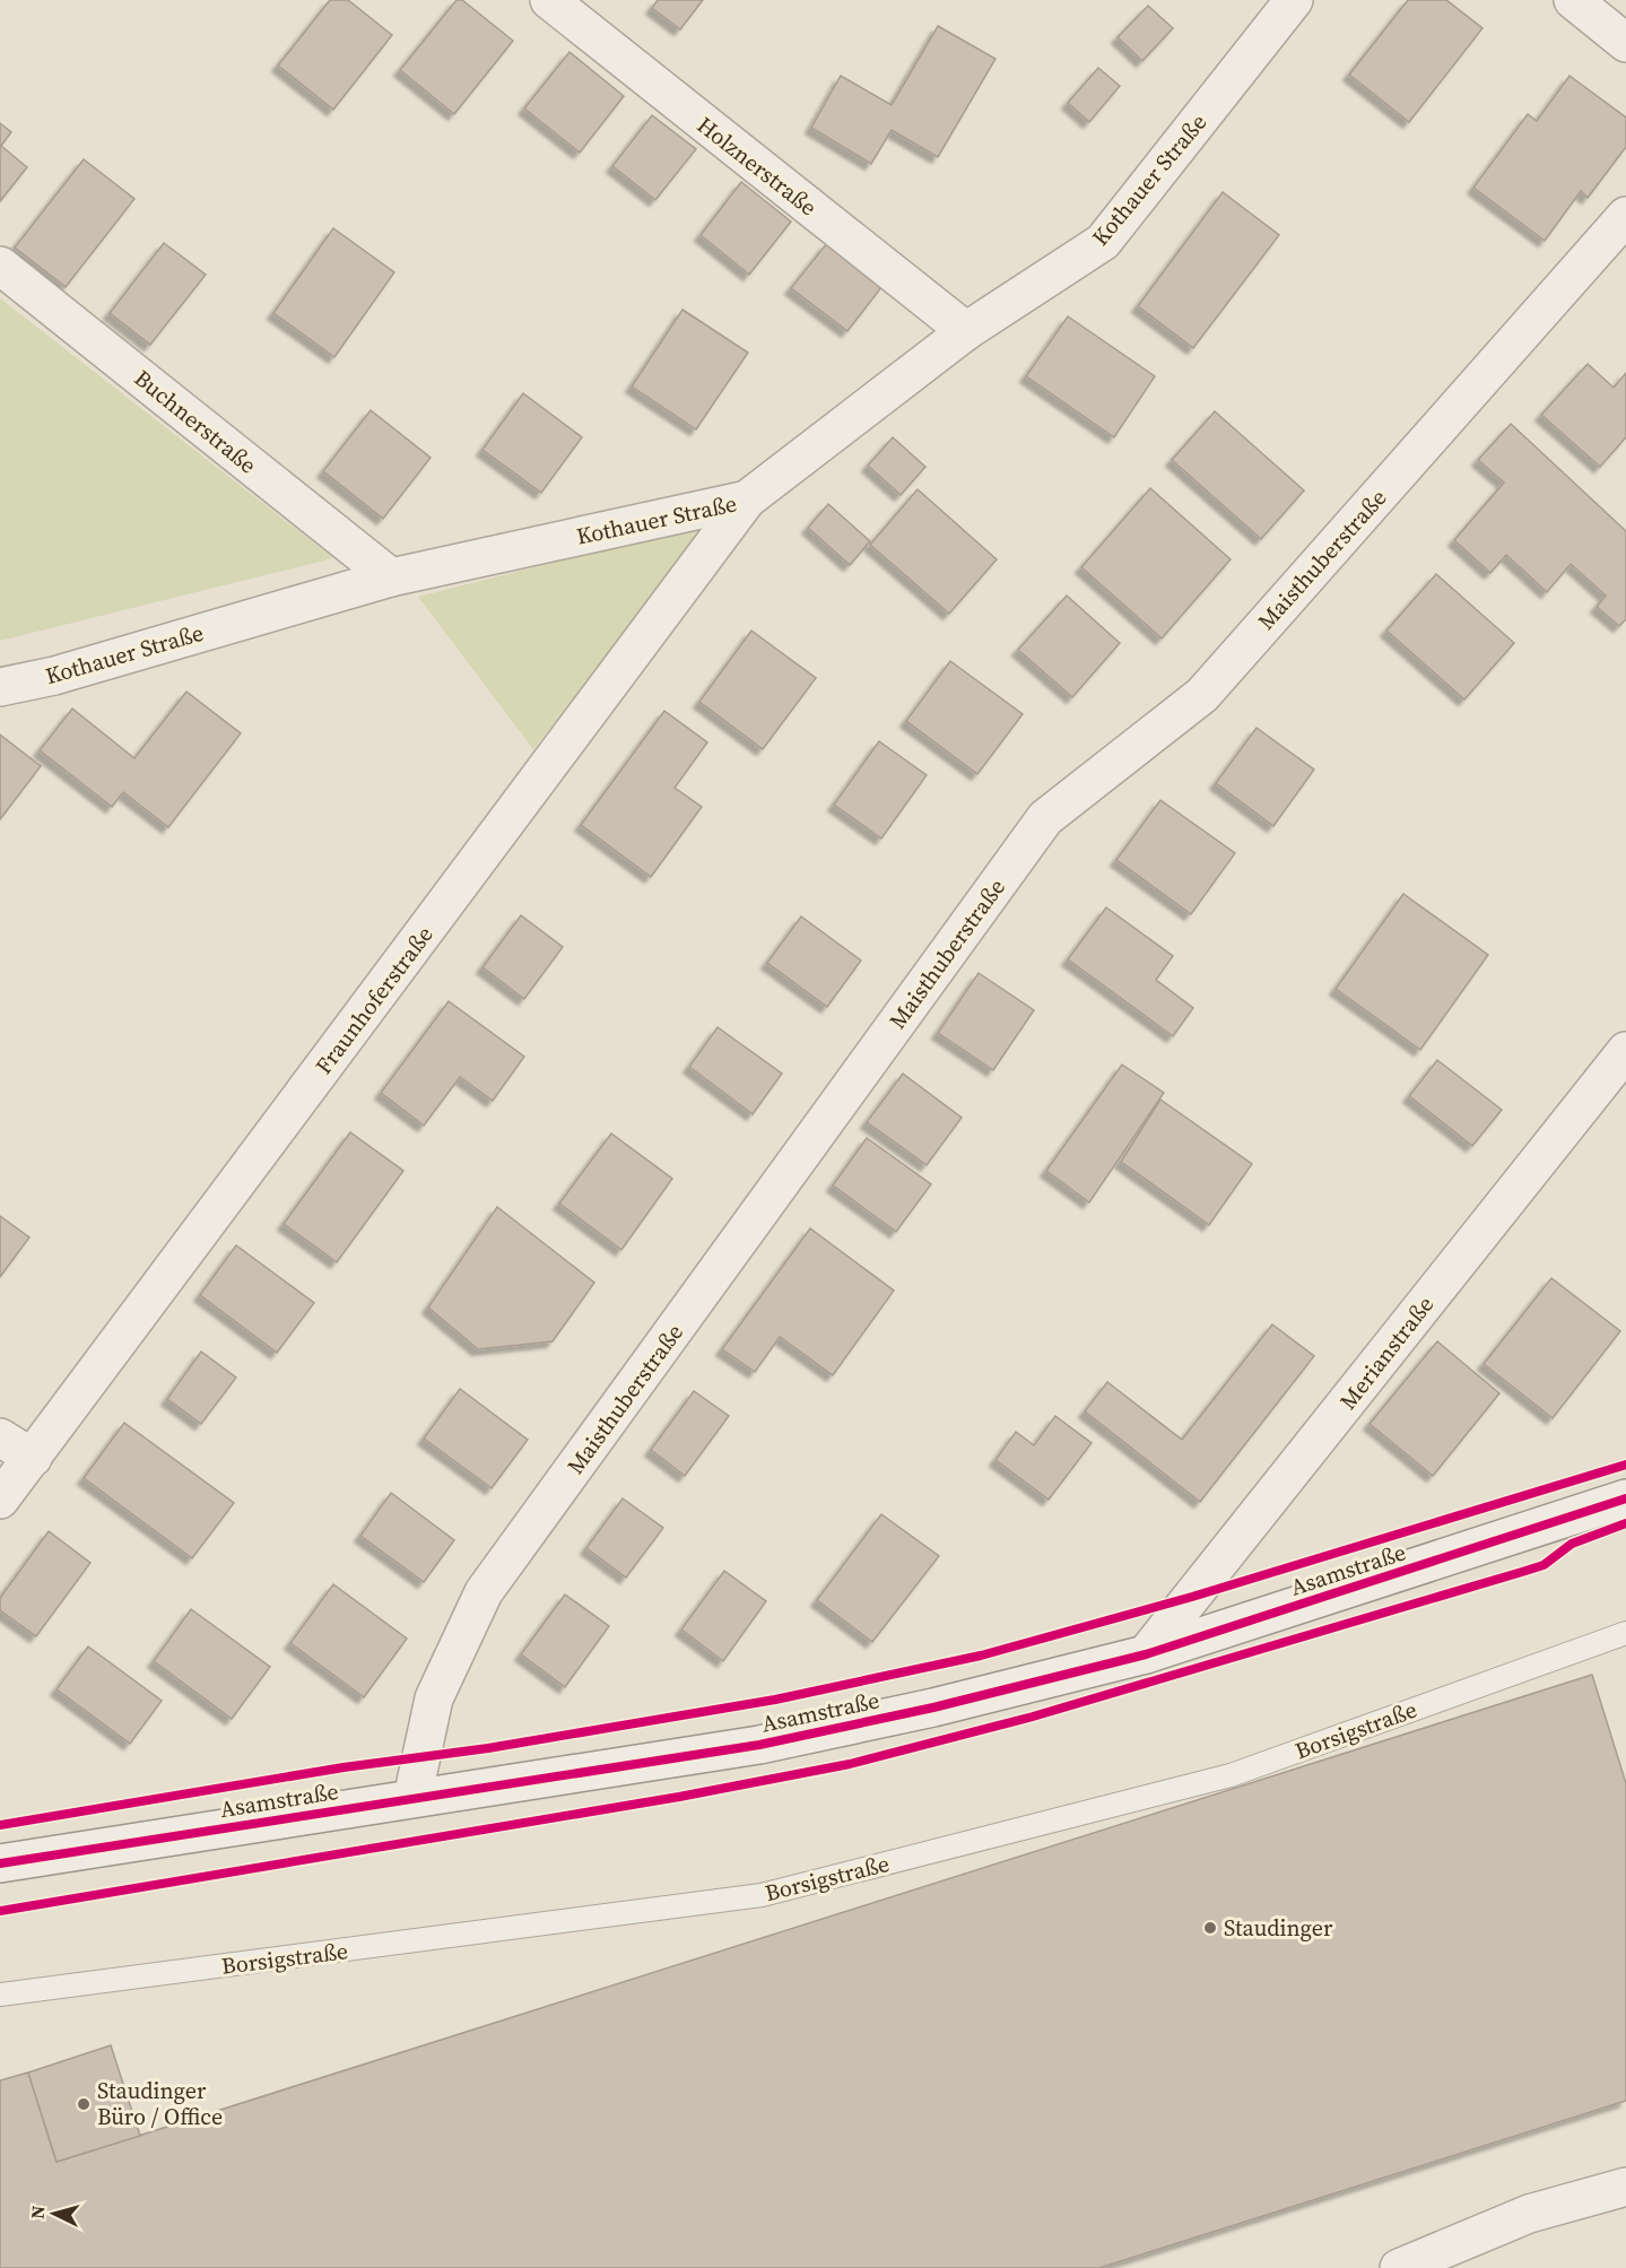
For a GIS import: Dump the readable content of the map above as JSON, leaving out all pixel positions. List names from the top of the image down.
{
  "streets": {
    "street": [
      "Holznerstraße",
      "Kothauer Straße",
      "Buchnerstraße",
      "Maisthuberstraße",
      "Fraunhoferstraße",
      "Merianstraße",
      "Asamstraße"
    ],
    "lane": ["Borsigstraße"]
  },
  "crossings": [
    ["Holznerstraße", "Kothauer Straße"],
    ["Kothauer Straße", "Buchnerstraße"],
    ["Kothauer Straße", "Fraunhoferstraße"],
    ["Maisthuberstraße", "Asamstraße"],
    ["Merianstraße", "Asamstraße"]
  ],
  "places": ["Staudinger", "Staudinger Büro / Office"],
  "north": "left"
}
